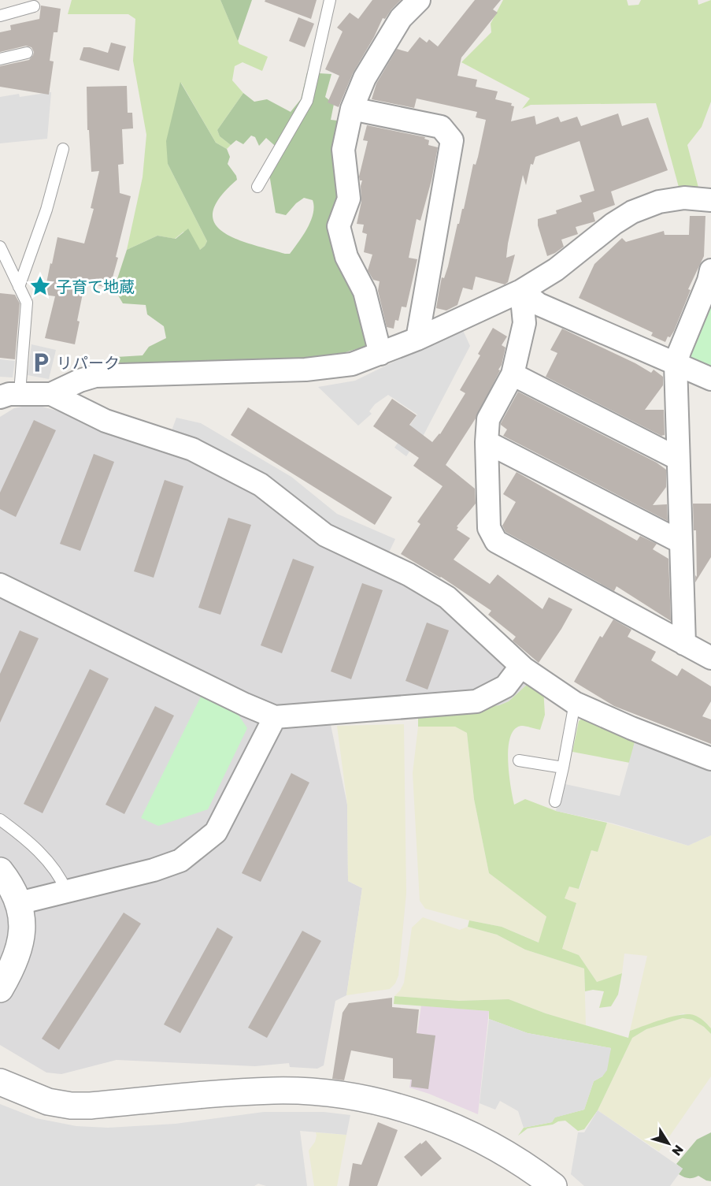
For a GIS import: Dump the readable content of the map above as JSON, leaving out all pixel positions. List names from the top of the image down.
{
  "places": {
    "place": ["子育て地蔵"],
    "parking": ["リパーク"]
  },
  "north": "bottom right"
}
